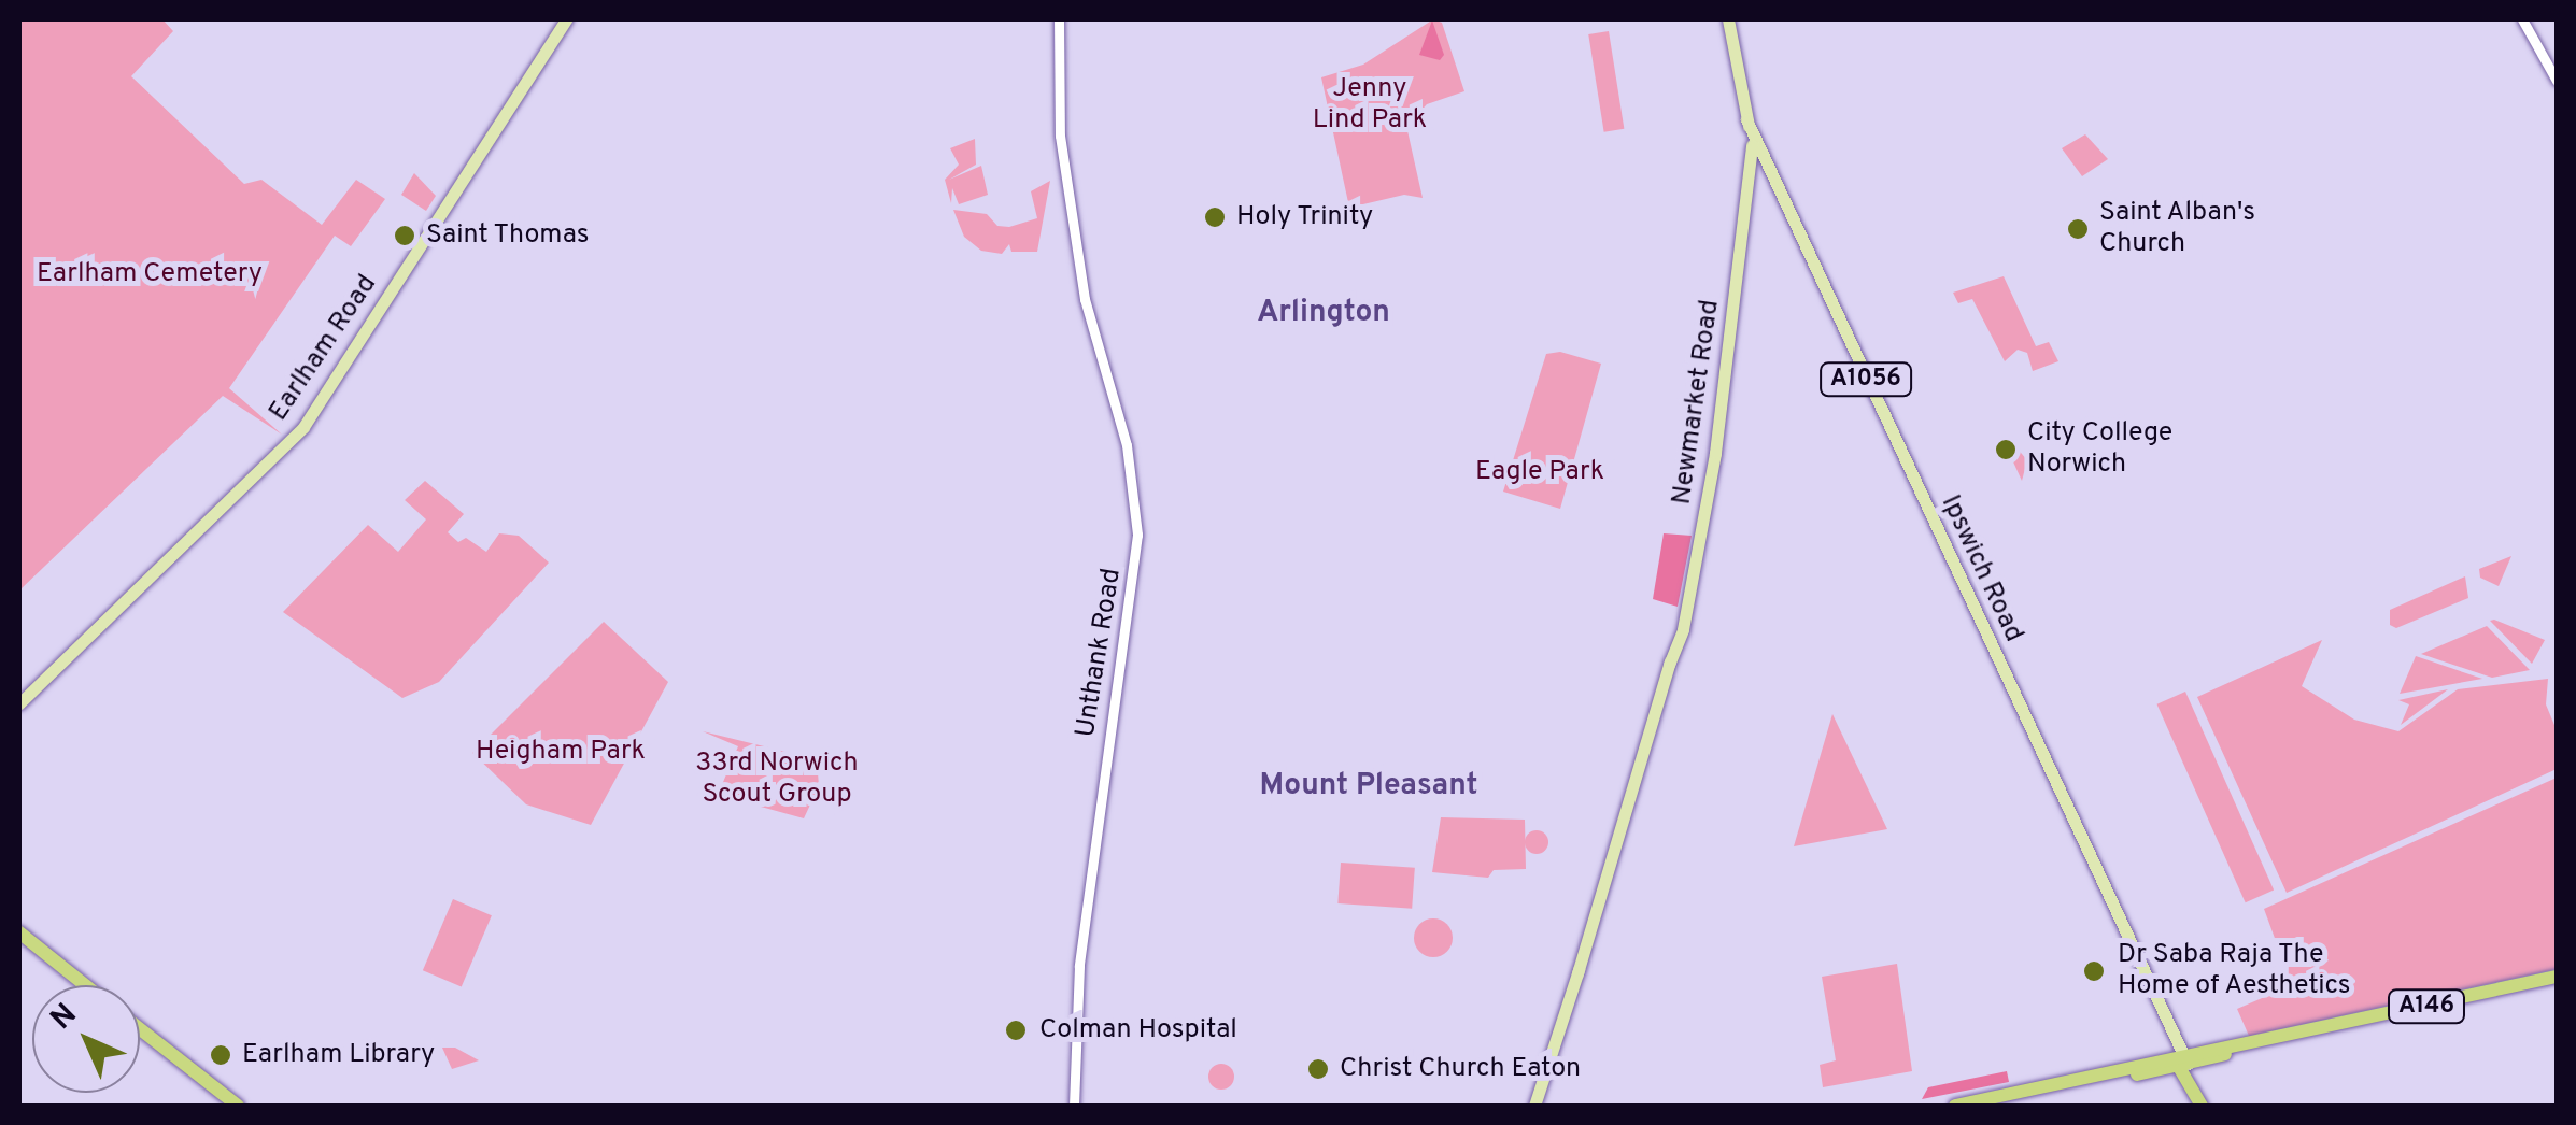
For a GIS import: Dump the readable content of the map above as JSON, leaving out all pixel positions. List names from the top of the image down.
{
  "streets": {
    "highway": ["Ipswich Road", "A146"],
    "main road": ["Earlham Road", "A1056", "Newmarket Road"],
    "street": ["Unthank Road"]
  },
  "crossings": [
    ["A1056", "Newmarket Road"],
    ["A1056", "Ipswich Road"],
    ["Newmarket Road", "Ipswich Road"],
    ["Ipswich Road", "A146"]
  ],
  "districts": ["Arlington", "Mount Pleasant"],
  "parks": [
    "Jenny Lind Park",
    "Earlham Cemetery",
    "Eagle Park",
    "Heigham Park",
    "33rd Norwich Scout Group"
  ],
  "places": [
    "Holy Trinity",
    "Saint Alban's Church",
    "Saint Thomas",
    "City College Norwich",
    "Dr Saba Raja The Home of Aesthetics",
    "Colman Hospital",
    "Earlham Library",
    "Christ Church Eaton"
  ],
  "north": "top left"
}
